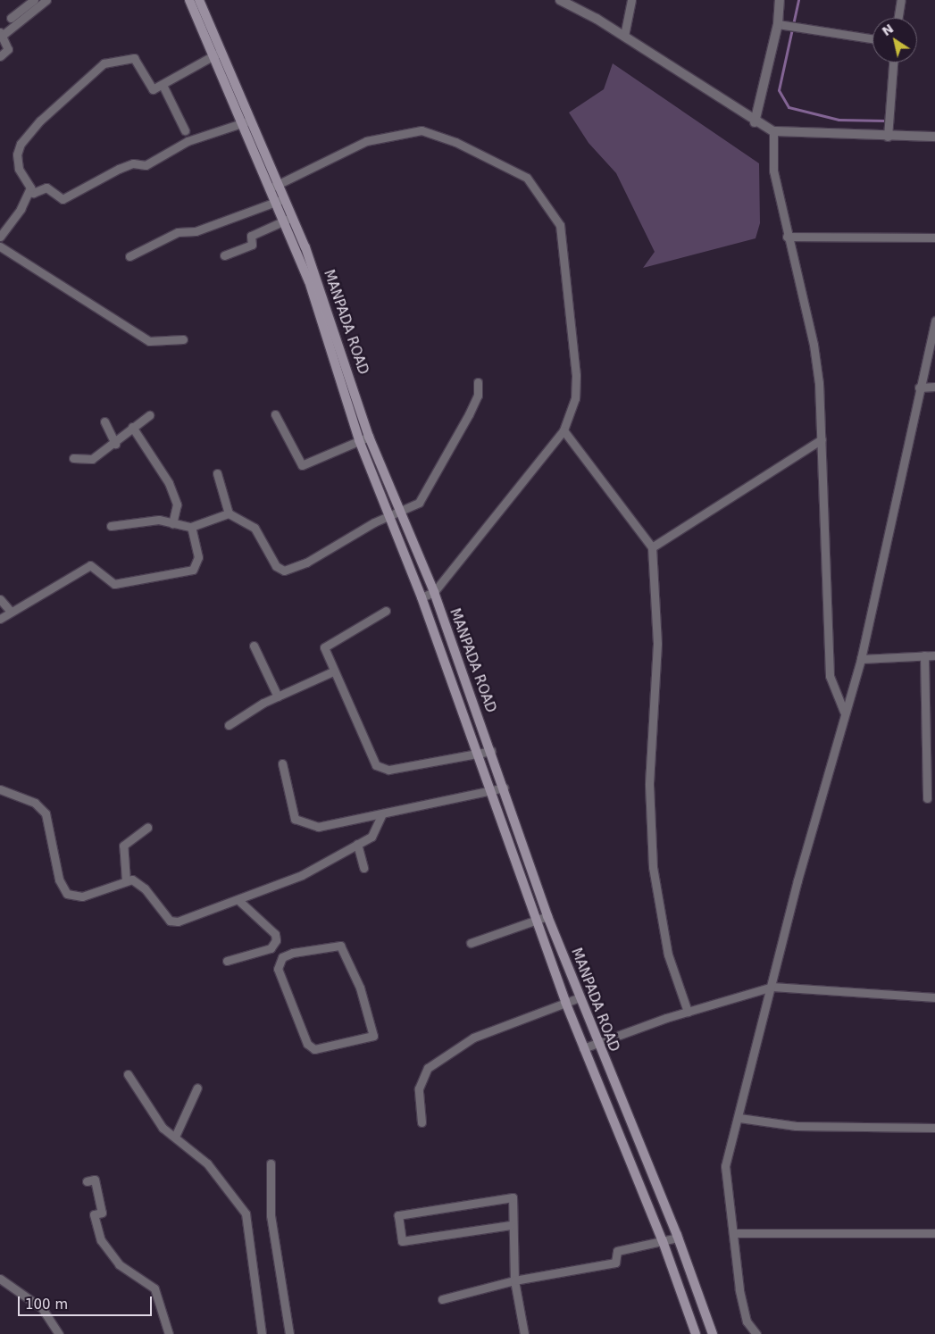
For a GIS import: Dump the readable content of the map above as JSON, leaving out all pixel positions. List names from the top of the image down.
{
  "streets": {
    "main road": ["MANPADA ROAD"]
  },
  "scale_bar": "100 m",
  "north": "top left"
}
